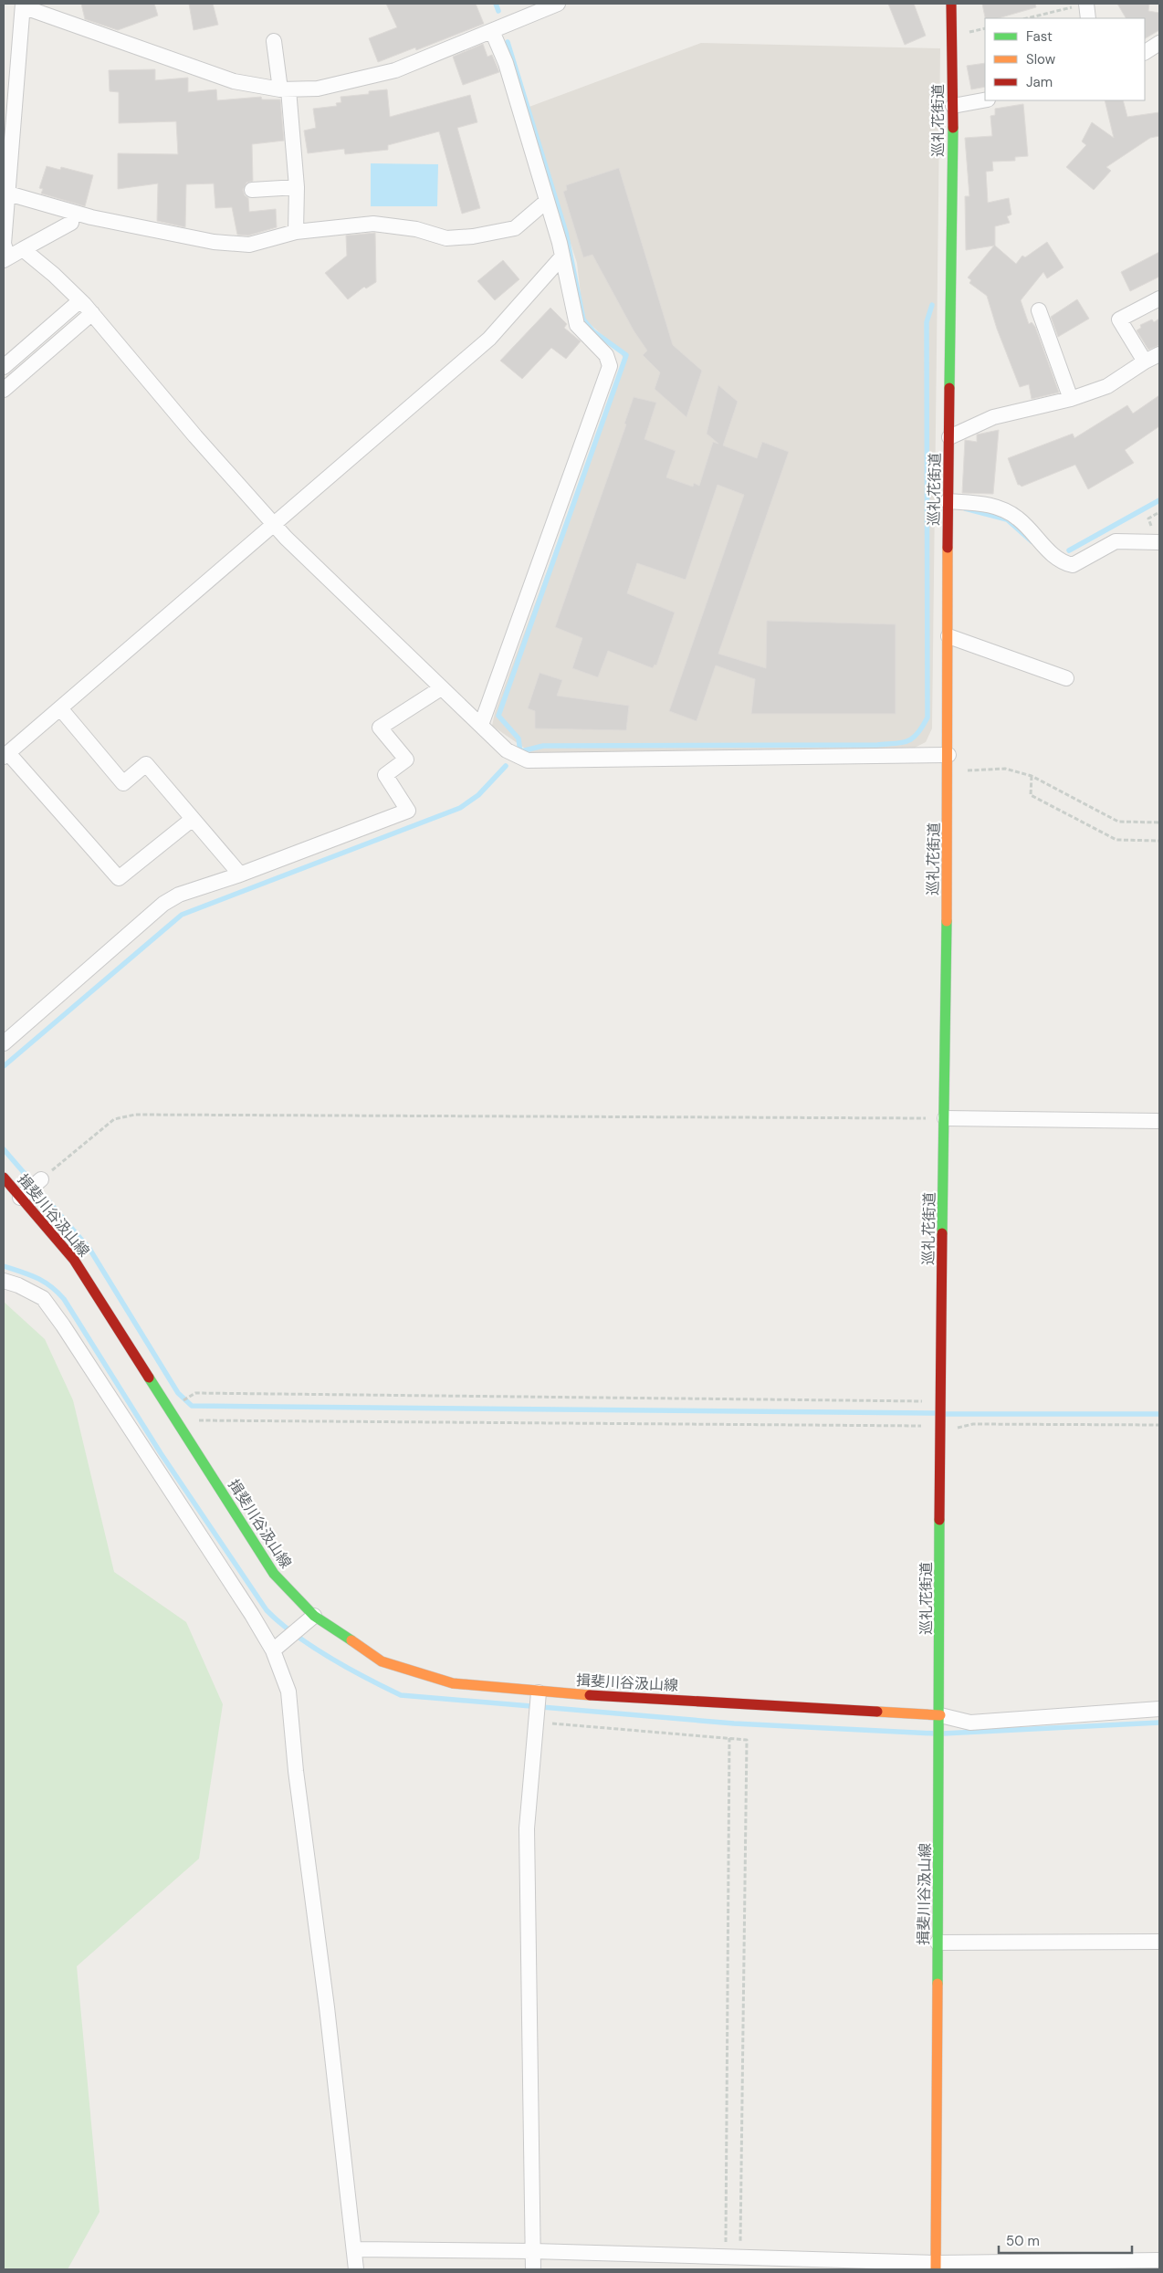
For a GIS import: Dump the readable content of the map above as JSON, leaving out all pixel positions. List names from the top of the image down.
{
  "streets": {
    "main road": ["巡礼花街道", "揖斐川谷汲山線"]
  },
  "crossings": [
    ["巡礼花街道", "揖斐川谷汲山線"]
  ],
  "legend": ["Fast", "Slow", "Jam"],
  "scale_bar": "50 m"
}
